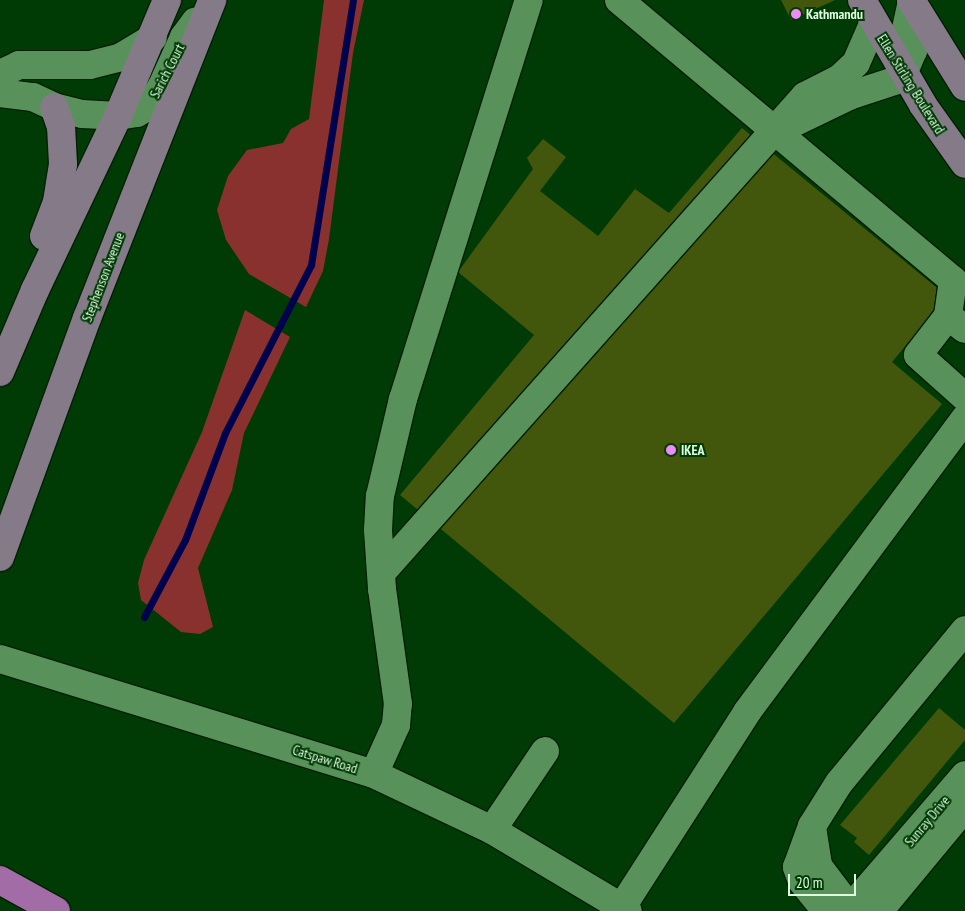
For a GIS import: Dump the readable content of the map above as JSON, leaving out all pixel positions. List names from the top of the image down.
{
  "streets": {
    "main road": ["Ellen Stirling Boulevard", "Stephenson Avenue"],
    "street": ["Sarich Court", "Catspaw Road", "Sunray Drive"]
  },
  "crossings": [
    ["Sarich Court", "Stephenson Avenue"]
  ],
  "places": ["Kathmandu", "IKEA"],
  "scale_bar": "20 m"
}
